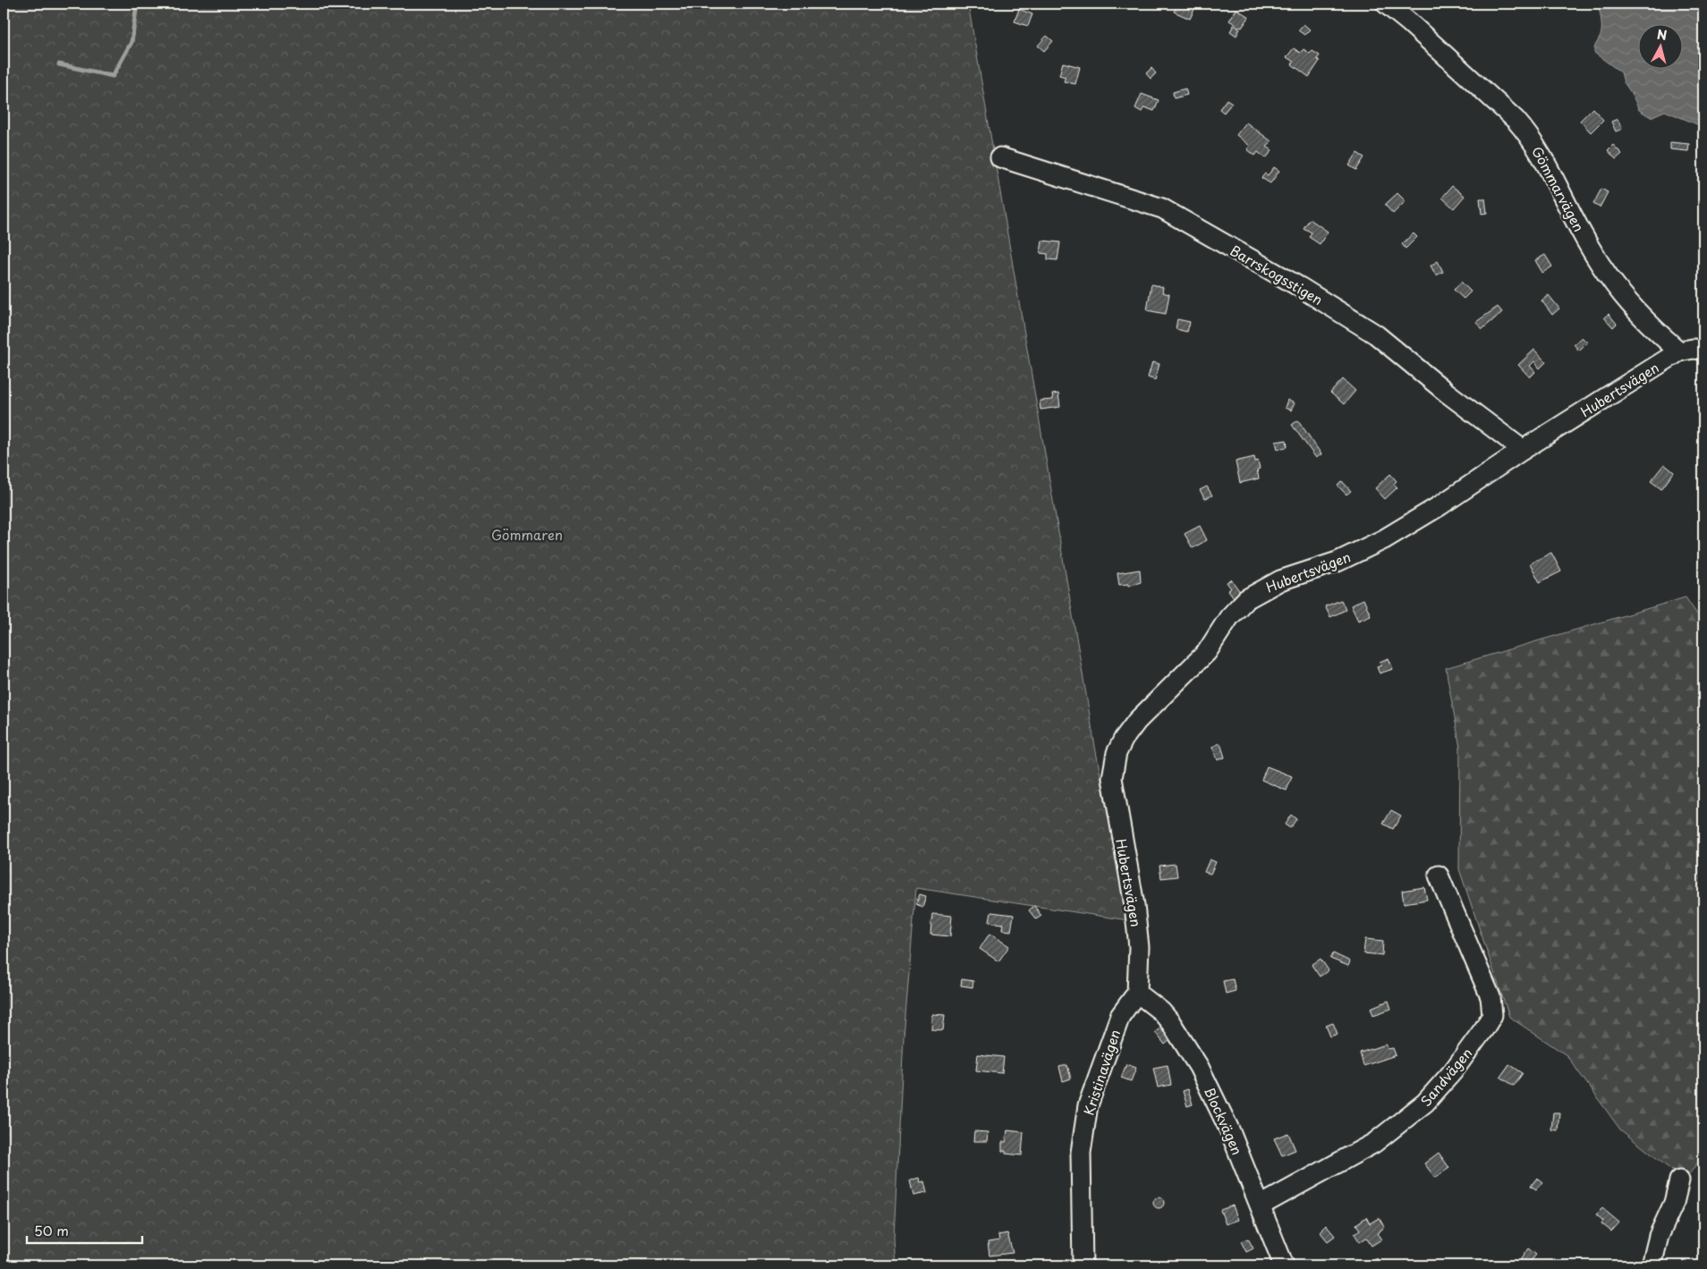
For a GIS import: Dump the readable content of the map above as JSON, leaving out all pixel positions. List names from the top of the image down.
{
  "streets": {
    "street": [
      "Gömmarvägen",
      "Barrskogsstigen",
      "Hubertsvägen",
      "Kristinavägen",
      "Sandvägen",
      "Blockvägen"
    ]
  },
  "crossings": [
    ["Gömmarvägen", "Hubertsvägen"],
    ["Barrskogsstigen", "Hubertsvägen"],
    ["Hubertsvägen", "Kristinavägen"],
    ["Hubertsvägen", "Blockvägen"],
    ["Kristinavägen", "Blockvägen"],
    ["Sandvägen", "Blockvägen"]
  ],
  "parks": ["Gömmaren"],
  "scale_bar": "50 m",
  "north": "top"
}
